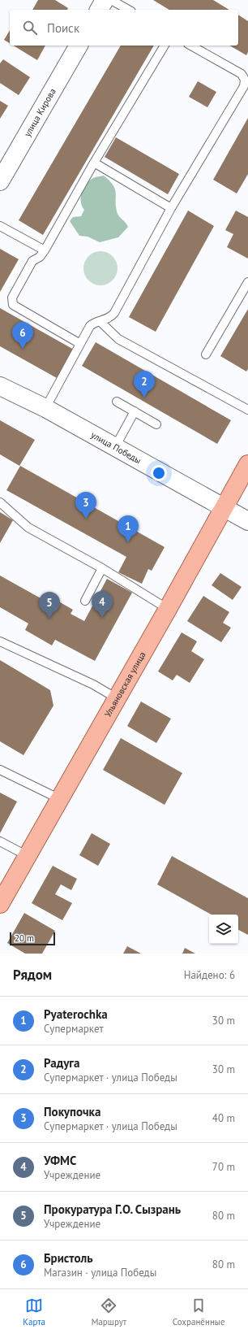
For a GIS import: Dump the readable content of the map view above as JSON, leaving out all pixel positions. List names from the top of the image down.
{
  "streets": {
    "main road": ["улица Кирова", "улица Победы", "Ульяновская улица"]
  },
  "crossings": [
    ["улица Победы", "Ульяновская улица"]
  ],
  "scale_bar": "20 m",
  "page": {
    "search": "Поиск",
    "pins": [
      "6",
      "2",
      "3",
      "1",
      "4",
      "5"
    ],
    "scale": "20 m",
    "heading": ["Рядом", "Найдено: 6"],
    "list": [
      {
        "mark": "1",
        "name": "Pyaterochka",
        "note": "Супермаркет",
        "value": "30 m"
      },
      {
        "mark": "2",
        "name": "Радуга",
        "note": "Супермаркет · улица Победы",
        "value": "30 m"
      },
      {
        "mark": "3",
        "name": "Покупочка",
        "note": "Супермаркет · улица Победы",
        "value": "40 m"
      },
      {
        "mark": "4",
        "name": "УФМС",
        "note": "Учреждение",
        "value": "70 m"
      },
      {
        "mark": "5",
        "name": "Прокуратура Г.О. Сызрань",
        "note": "Учреждение",
        "value": "80 m"
      },
      {
        "mark": "6",
        "name": "Бристоль",
        "note": "Магазин · улица Победы",
        "value": "80 m"
      }
    ],
    "nav": ["Карта", "Маршрут", "Сохранённые"]
  }
}
